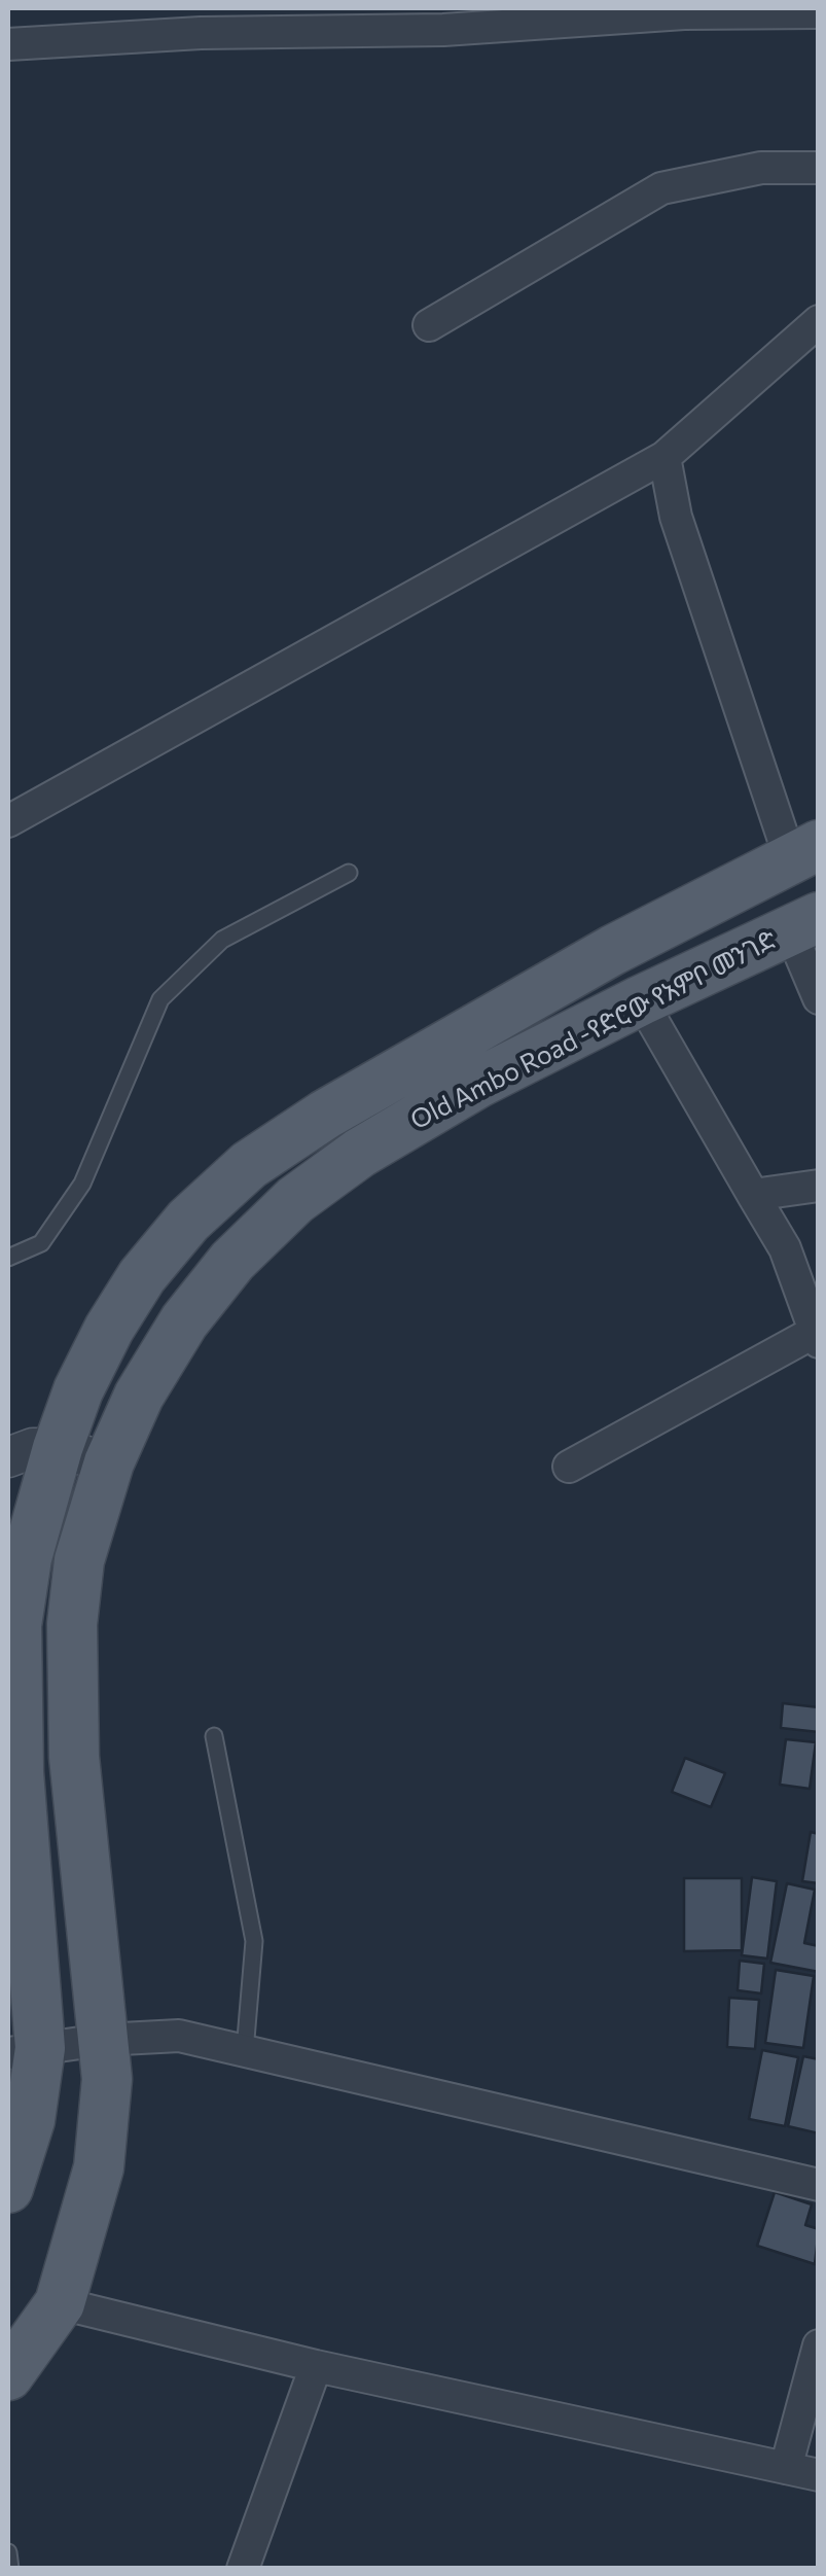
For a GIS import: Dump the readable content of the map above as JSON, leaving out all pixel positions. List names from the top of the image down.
{
  "streets": {
    "main road": ["Old Ambo Road -የድሮው የአምቦ መንገድ"]
  }
}
